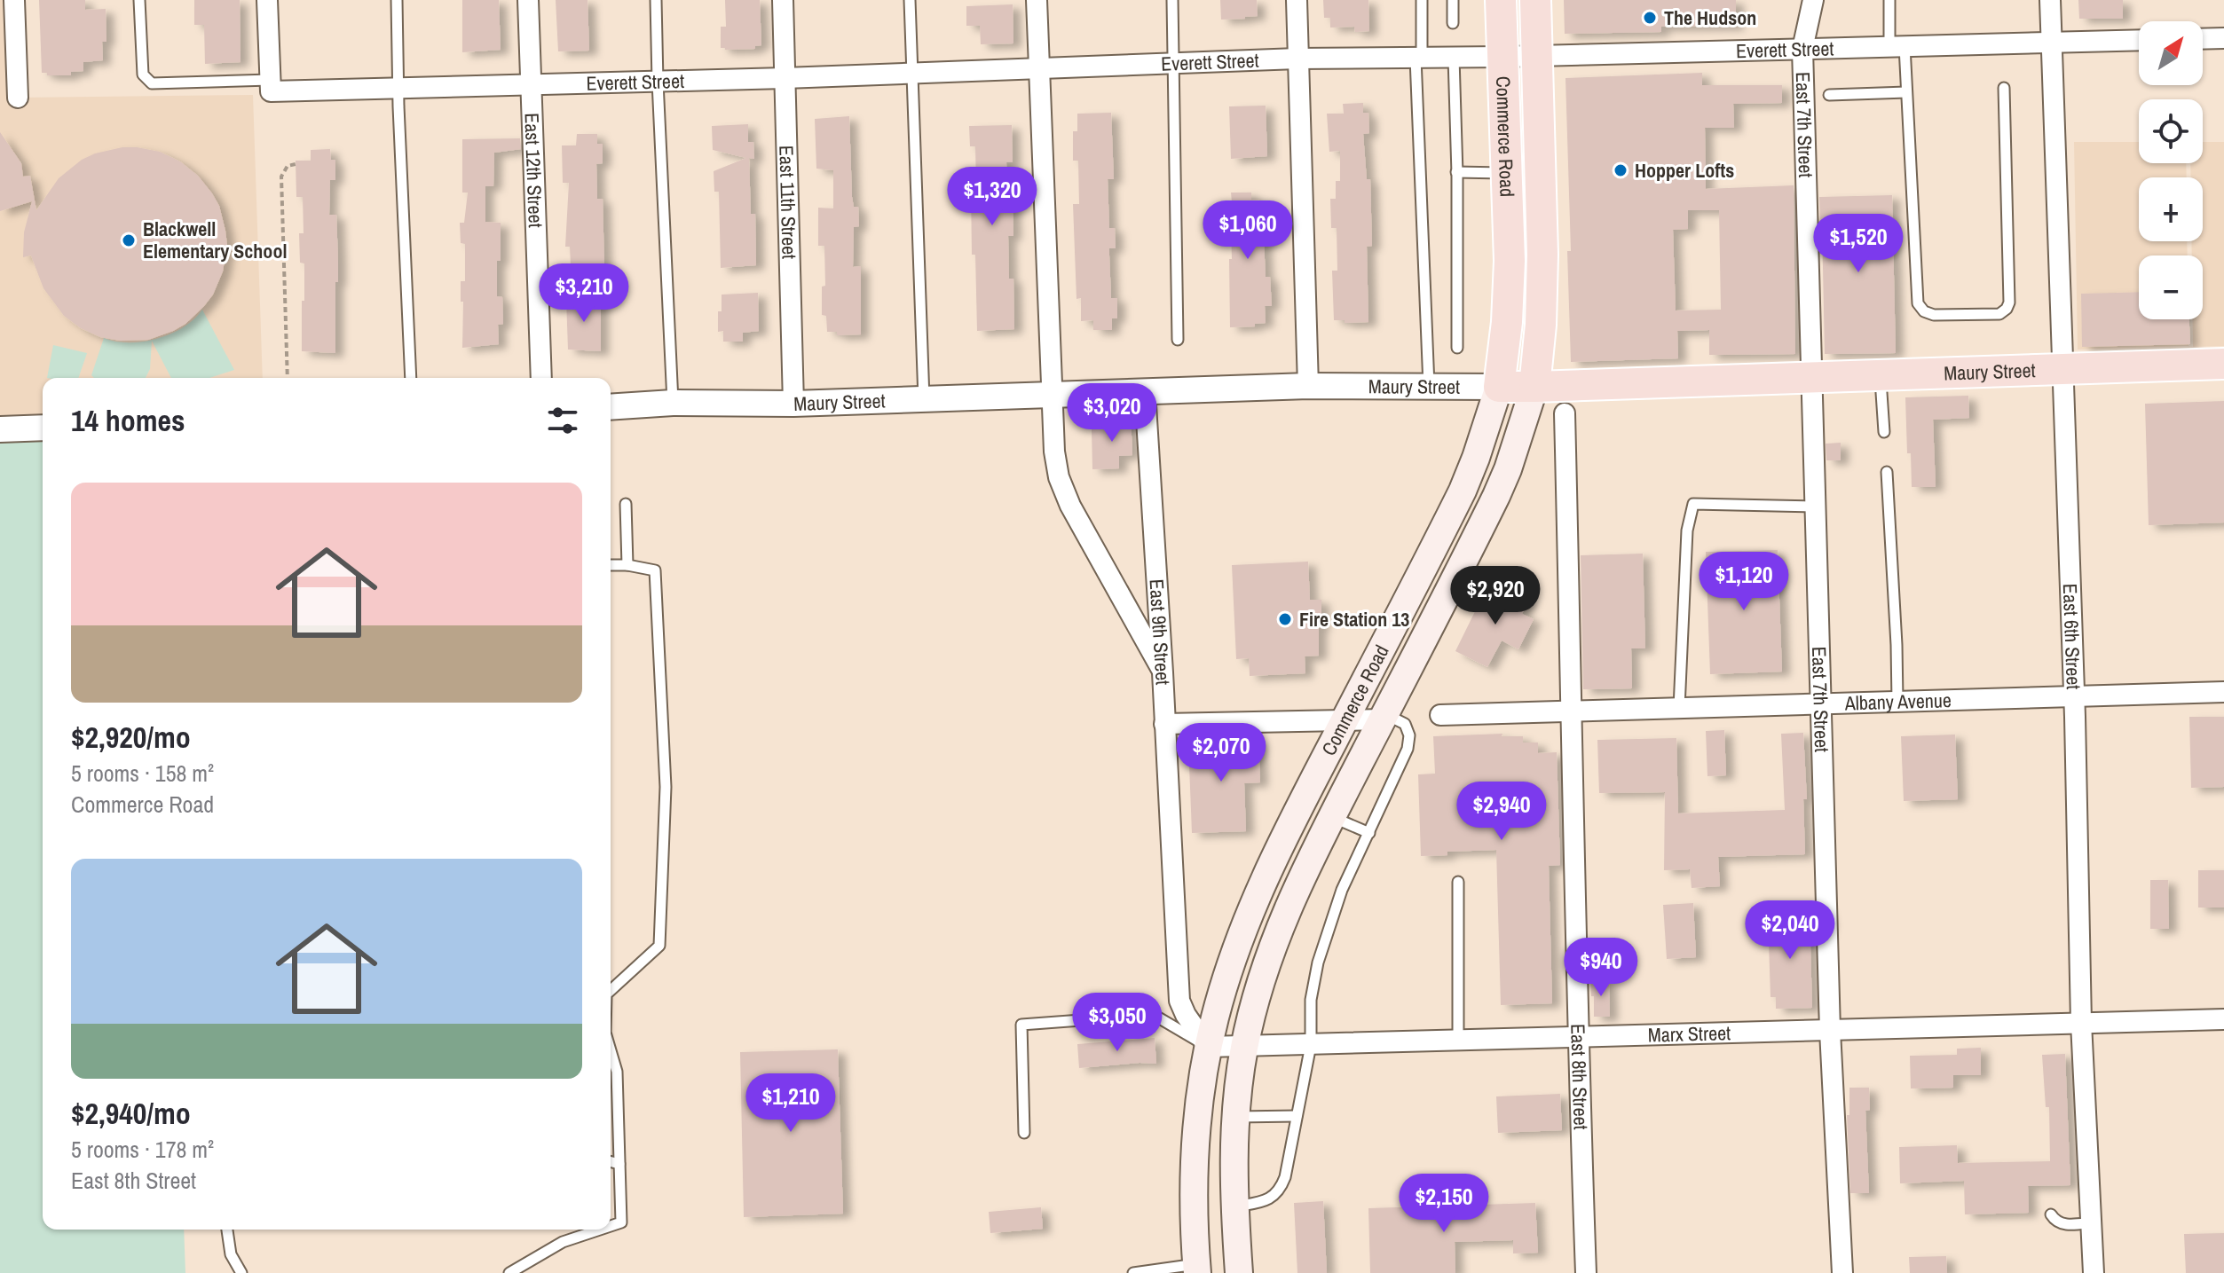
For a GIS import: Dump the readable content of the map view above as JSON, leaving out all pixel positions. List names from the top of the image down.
{
  "streets": {
    "main road": ["Commerce Road", "Maury Street"],
    "street": [
      "Everett Street",
      "East 7th Street",
      "East 12th Street",
      "East 11th Street",
      "East 9th Street",
      "East 6th Street",
      "Albany Avenue",
      "Marx Street",
      "East 8th Street"
    ]
  },
  "crossings": [
    ["Everett Street", "East 7th Street"],
    ["Everett Street", "Commerce Road"],
    ["Everett Street", "East 12th Street"],
    ["Everett Street", "East 11th Street"],
    ["Everett Street", "East 6th Street"],
    ["East 7th Street", "Maury Street"],
    ["East 7th Street", "Albany Avenue"],
    ["East 7th Street", "Marx Street"],
    ["Commerce Road", "Maury Street"],
    ["Commerce Road", "East 9th Street"],
    ["Commerce Road", "Marx Street"],
    ["East 11th Street", "Maury Street"],
    ["Maury Street", "East 9th Street"],
    ["Maury Street", "East 6th Street"],
    ["East 9th Street", "Marx Street"],
    ["East 6th Street", "Albany Avenue"],
    ["East 6th Street", "Marx Street"],
    ["Albany Avenue", "East 8th Street"],
    ["Marx Street", "East 8th Street"]
  ],
  "places": [
    "The Hudson",
    "Hopper Lofts",
    "Blackwell Elementary School",
    "Fire Station 13"
  ],
  "north": "top right",
  "page": {
    "map_buttons": ["+", "−"],
    "price": [
      "$1,320",
      "$1,060",
      "$1,520",
      "$3,210",
      "$3,020",
      "$1,120",
      "$2,920",
      "$2,070",
      "$2,940",
      "$2,040",
      "$940",
      "$3,050",
      "$1,210",
      "$2,150"
    ],
    "heading": "14 homes",
    "list": [
      {
        "name": "$2,920/mo",
        "note": "5 rooms · 158 m² · Commerce Road"
      },
      {
        "name": "$2,940/mo",
        "note": "5 rooms · 178 m² · East 8th Street"
      }
    ]
  }
}
